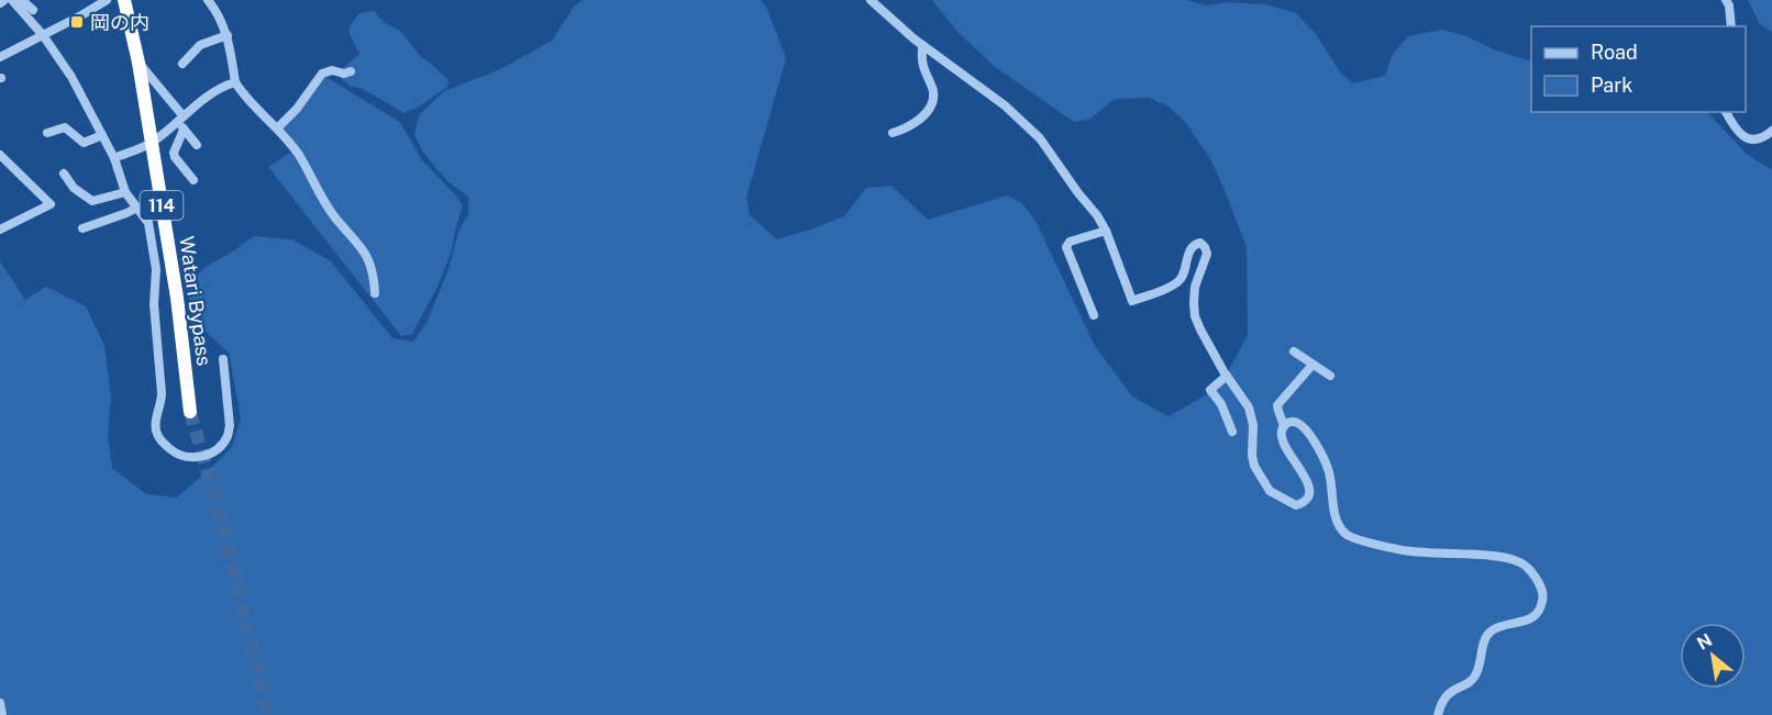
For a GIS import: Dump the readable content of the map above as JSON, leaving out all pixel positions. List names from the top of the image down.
{
  "streets": {
    "highway": ["114", "Watari Bypass"]
  },
  "places": {
    "transit": ["岡の内"]
  },
  "legend": ["Road", "Park"],
  "north": "top left"
}
